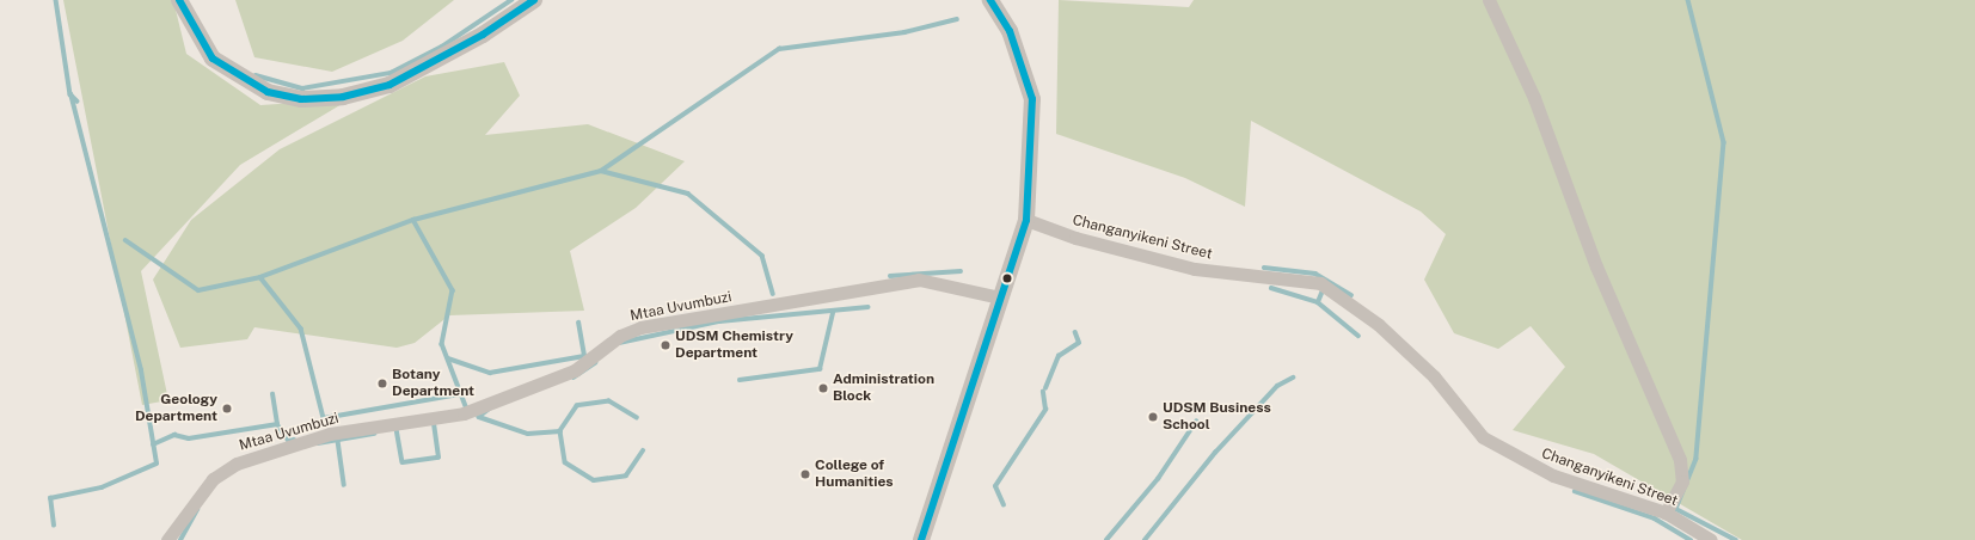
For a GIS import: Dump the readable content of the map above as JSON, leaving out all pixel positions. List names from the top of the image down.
{
  "streets": {
    "street": ["Changanyikeni Street", "Mtaa Uvumbuzi"]
  },
  "places": [
    "UDSM Chemistry Department",
    "Botany Department",
    "Administration Block",
    "Geology Department",
    "UDSM Business School",
    "College of Humanities"
  ]
}
